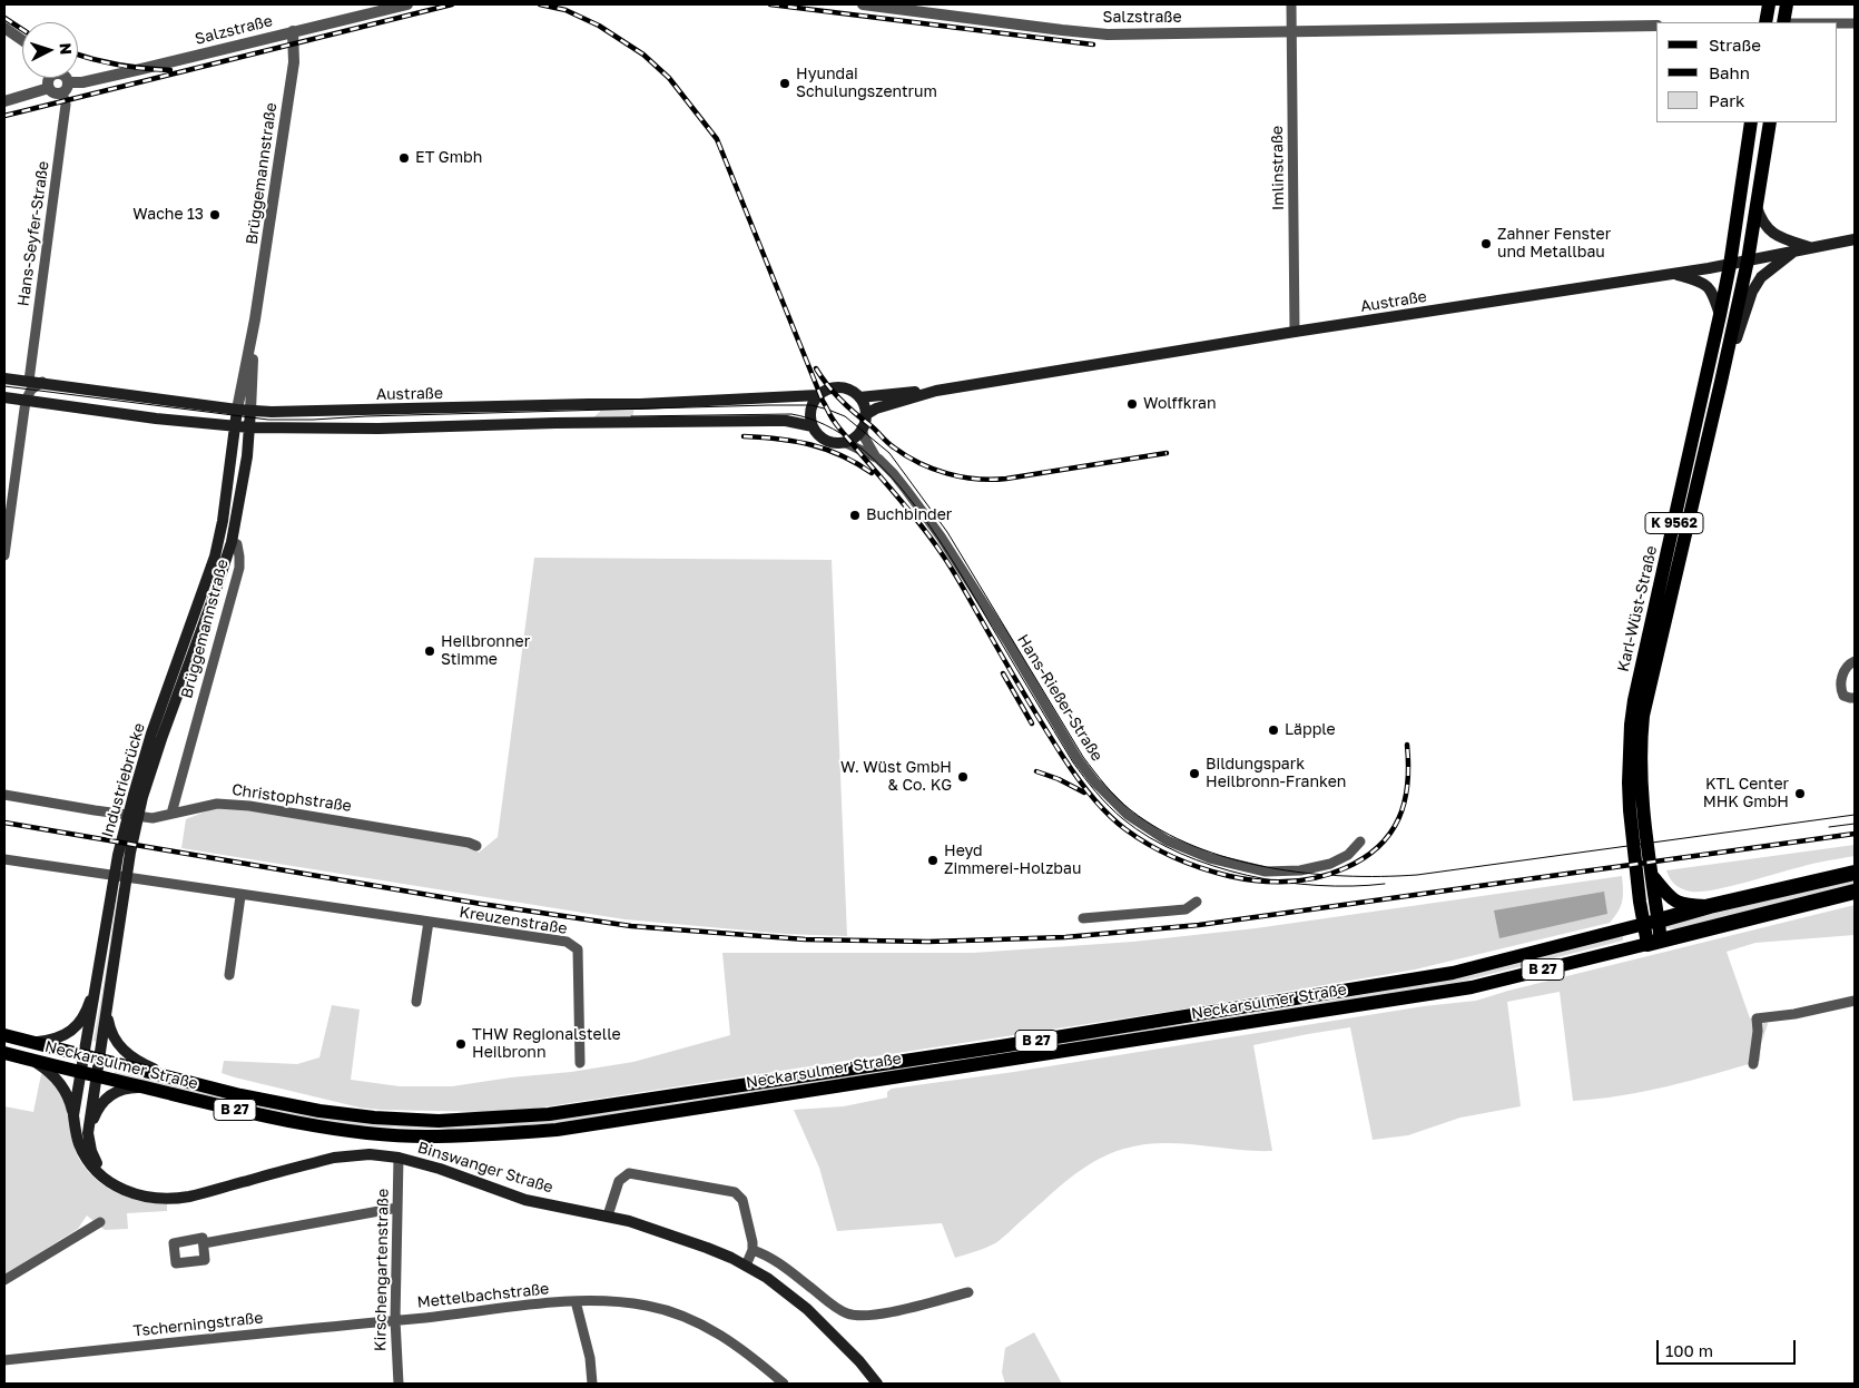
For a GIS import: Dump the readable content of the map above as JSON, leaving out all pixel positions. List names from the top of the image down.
{
  "streets": {
    "highway": ["B 27"],
    "main road": [
      "Brüggemannstraße",
      "Austraße",
      "K 9562",
      "Karl-Wüst-Straße",
      "Industriebrücke",
      "Neckarsulmer Straße",
      "Binswanger Straße"
    ],
    "street": [
      "Salzstraße",
      "Imlinstraße",
      "Hans-Seyfer-Straße",
      "Hans-Rießer-Straße",
      "Christophstraße",
      "Kreuzenstraße",
      "Kirschengartenstraße",
      "Mettelbachstraße",
      "Tscherningstraße"
    ]
  },
  "crossings": [
    ["Salzstraße", "Imlinstraße"],
    ["Salzstraße", "Brüggemannstraße"],
    ["Salzstraße", "Hans-Seyfer-Straße"],
    ["Imlinstraße", "Austraße"],
    ["Brüggemannstraße", "Austraße"],
    ["Brüggemannstraße", "Industriebrücke"],
    ["Brüggemannstraße", "Christophstraße"],
    ["Hans-Seyfer-Straße", "Austraße"],
    ["Austraße", "Karl-Wüst-Straße"],
    ["Austraße", "Hans-Rießer-Straße"],
    ["Karl-Wüst-Straße", "B 27"],
    ["Karl-Wüst-Straße", "Neckarsulmer Straße"],
    ["Industriebrücke", "Neckarsulmer Straße"],
    ["Industriebrücke", "Binswanger Straße"],
    ["B 27", "Neckarsulmer Straße"],
    ["Neckarsulmer Straße", "Binswanger Straße"],
    ["Binswanger Straße", "Kirschengartenstraße"],
    ["Kirschengartenstraße", "Mettelbachstraße"],
    ["Kirschengartenstraße", "Tscherningstraße"],
    ["Mettelbachstraße", "Tscherningstraße"]
  ],
  "places": [
    "Hyundai Schulungszentrum",
    "ET Gmbh",
    "Wache 13",
    "Zahner Fenster und Metallbau",
    "Wolffkran",
    "Buchbinder",
    "Heilbronner Stimme",
    "Läpple",
    "Bildungspark Heilbronn-Franken",
    "W. Wüst GmbH & Co. KG",
    "KTL Center MHK GmbH",
    "Heyd Zimmerei-Holzbau",
    "THW Regionalstelle Heilbronn"
  ],
  "legend": ["Straße", "Bahn", "Park"],
  "scale_bar": "100 m",
  "north": "right"
}
